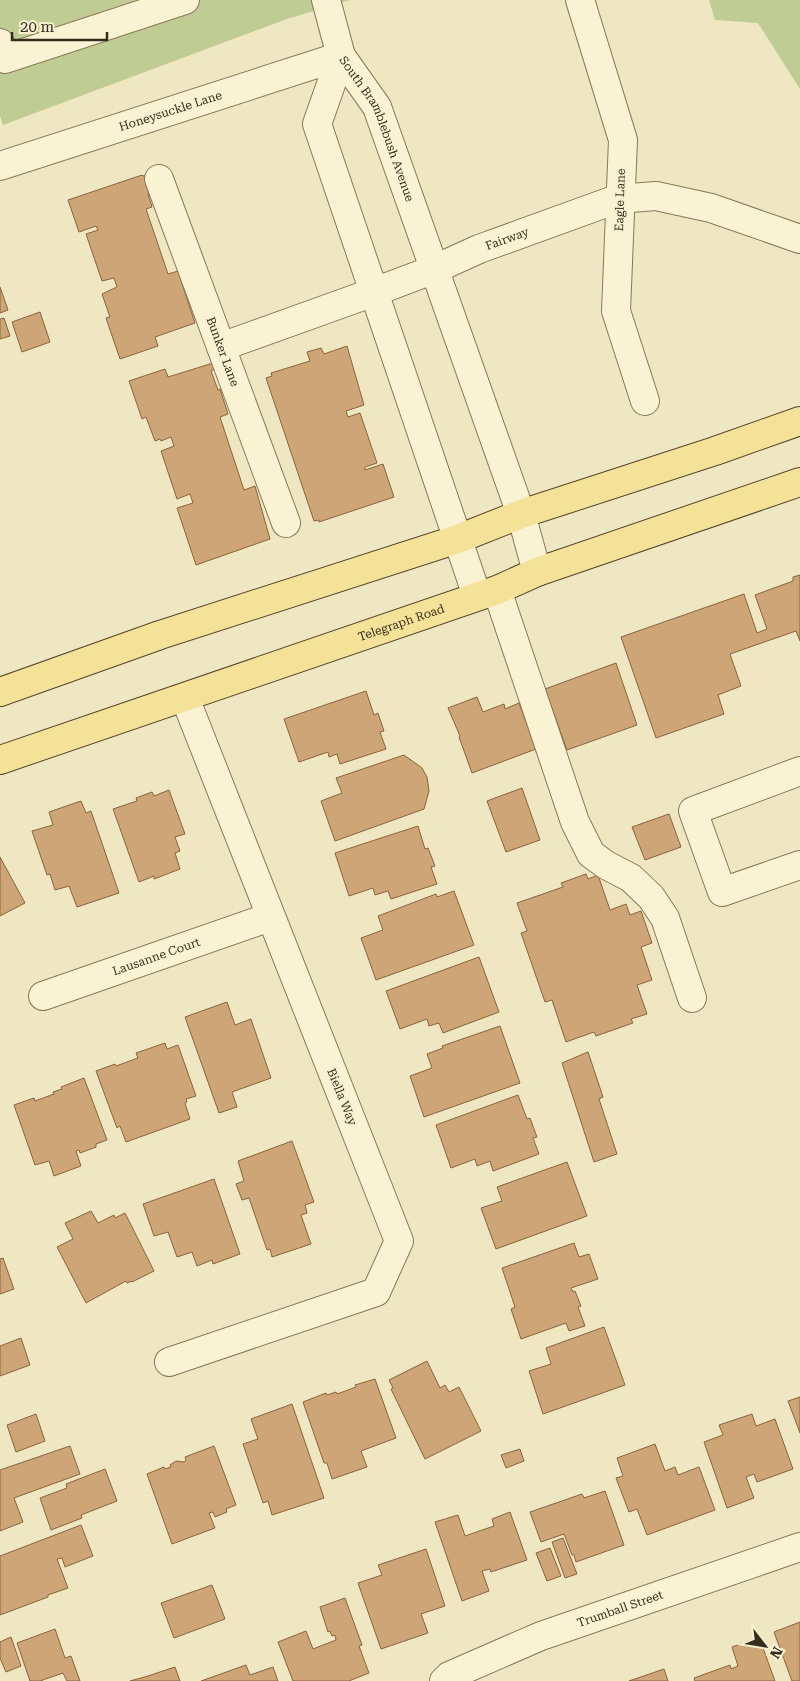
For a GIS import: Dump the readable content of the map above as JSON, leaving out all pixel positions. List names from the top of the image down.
{
  "streets": {
    "main road": ["Telegraph Road"],
    "street": [
      "Honeysuckle Lane",
      "South Bramblebush Avenue",
      "Eagle Lane",
      "Fairway",
      "Bunker Lane",
      "Lausanne Court",
      "Biella Way",
      "Trumball Street"
    ]
  },
  "crossings": [
    ["Honeysuckle Lane", "South Bramblebush Avenue"],
    ["South Bramblebush Avenue", "Fairway"],
    ["South Bramblebush Avenue", "Telegraph Road"],
    ["Eagle Lane", "Fairway"],
    ["Fairway", "Bunker Lane"],
    ["Telegraph Road", "Biella Way"],
    ["Lausanne Court", "Biella Way"]
  ],
  "scale_bar": "20 m",
  "north": "bottom right"
}
